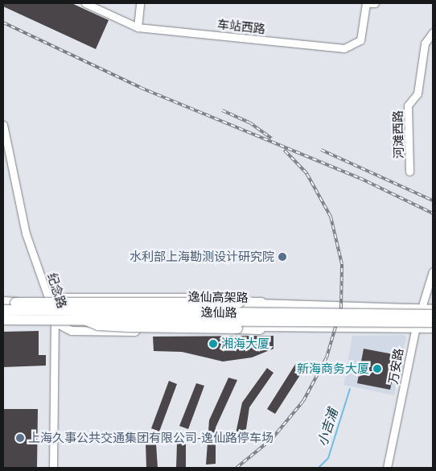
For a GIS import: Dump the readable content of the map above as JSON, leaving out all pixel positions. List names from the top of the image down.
{
  "streets": {
    "highway": ["逸仙高架路"],
    "street": [
      "车站西路",
      "河滩西路",
      "纪念路",
      "万安路"
    ]
  },
  "crossings": [
    ["纪念路", "逸仙高架路"]
  ],
  "water": ["小吉浦"],
  "places": [
    "水利部上海勘测设计研究院",
    "湘海大厦",
    "新海商务大厦",
    "上海久事公共交通集团有限公司-逸仙路停车场"
  ]
}
